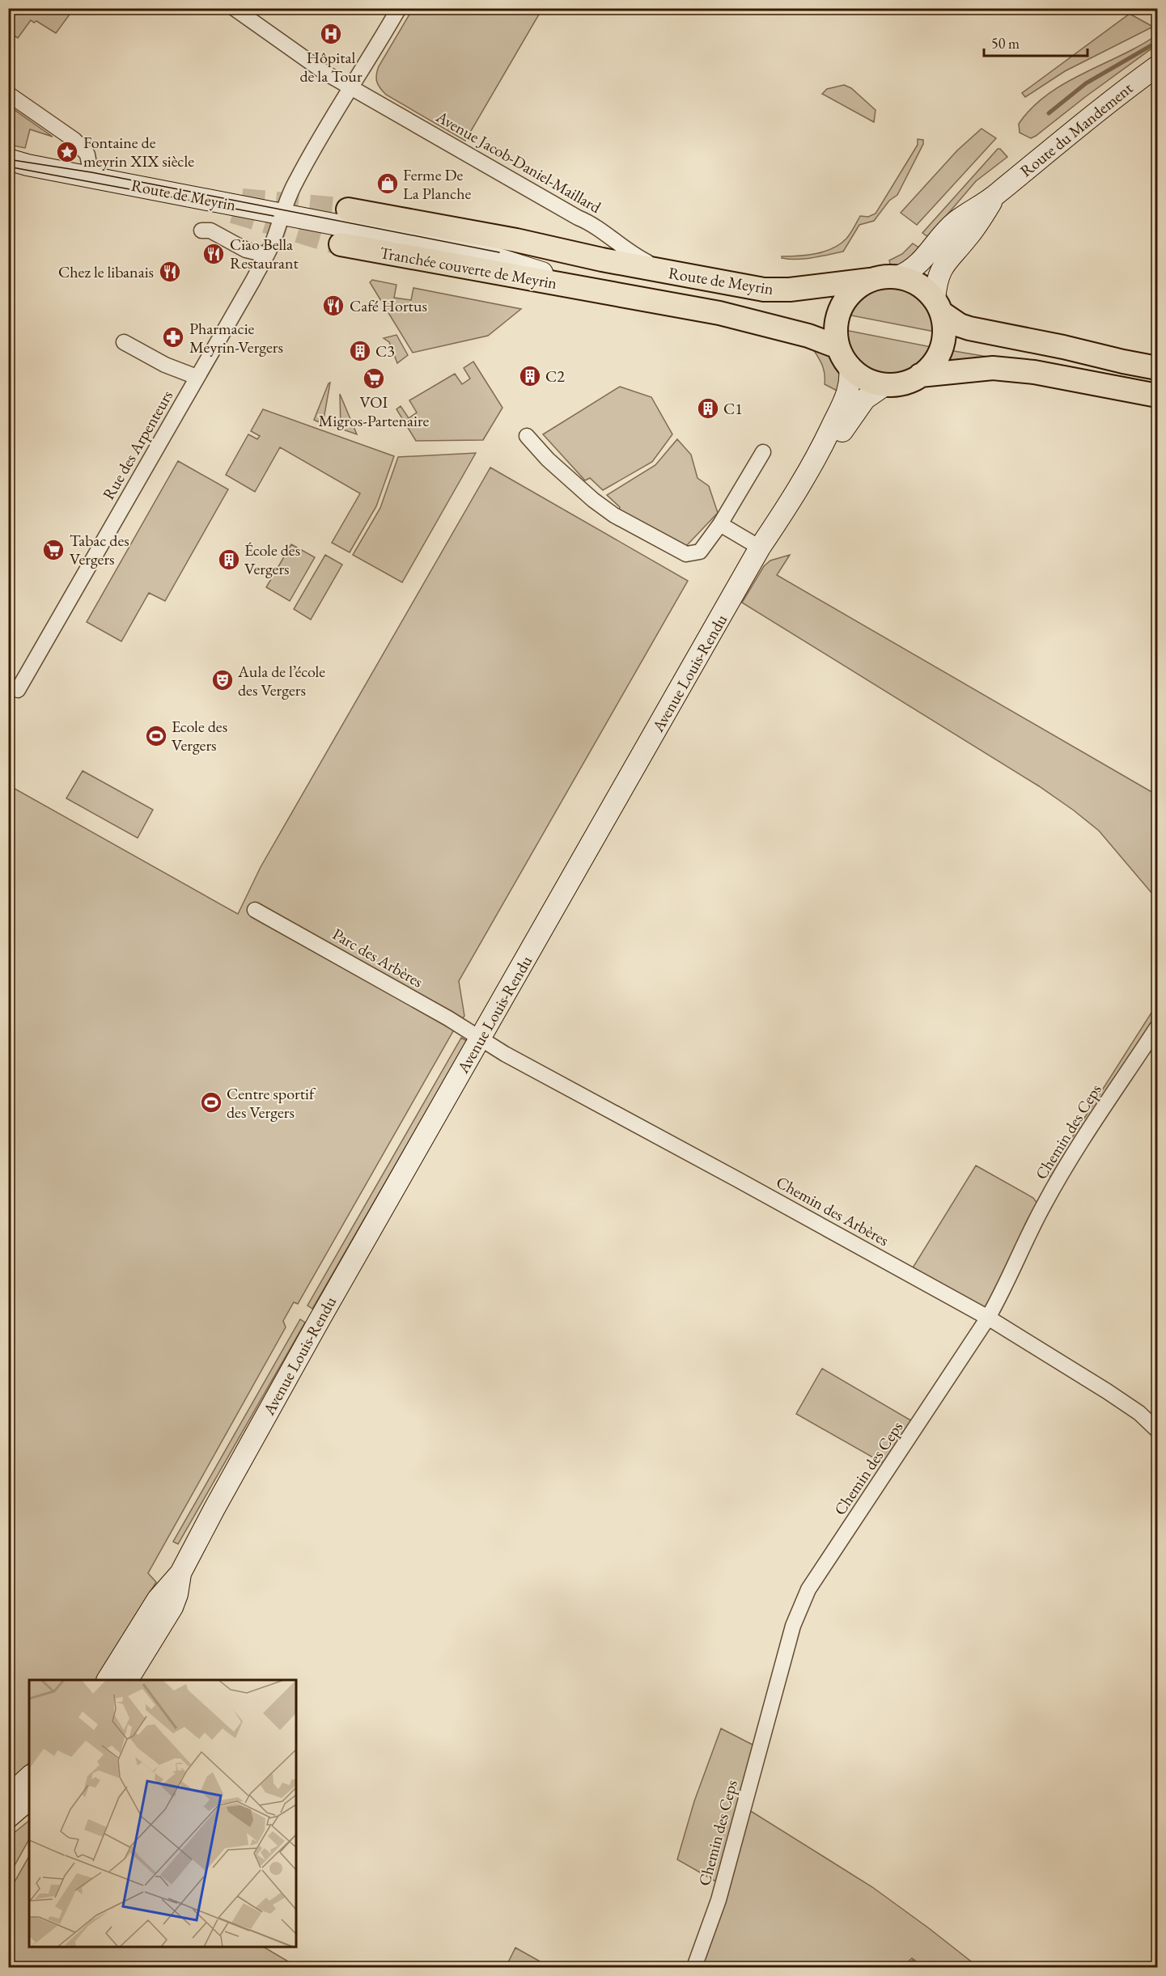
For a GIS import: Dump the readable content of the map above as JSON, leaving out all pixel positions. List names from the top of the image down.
{
  "streets": {
    "main road": [
      "Route du Mandement",
      "Route de Meyrin",
      "Tranchée couverte de Meyrin",
      "Avenue Louis-Rendu"
    ],
    "street": [
      "Avenue Jacob-Daniel-Maillard",
      "Rue des Arpenteurs",
      "Parc des Arbères",
      "Chemin des Ceps",
      "Chemin des Arbères"
    ]
  },
  "crossings": [
    ["Route du Mandement", "Route de Meyrin"],
    ["Route du Mandement", "Avenue Louis-Rendu"],
    ["Avenue Jacob-Daniel-Maillard", "Route de Meyrin"],
    ["Route de Meyrin", "Tranchée couverte de Meyrin"],
    ["Route de Meyrin", "Rue des Arpenteurs"],
    ["Route de Meyrin", "Avenue Louis-Rendu"],
    ["Avenue Louis-Rendu", "Parc des Arbères"],
    ["Avenue Louis-Rendu", "Chemin des Arbères"],
    ["Parc des Arbères", "Chemin des Arbères"],
    ["Chemin des Ceps", "Chemin des Arbères"]
  ],
  "places": {
    "hospital": ["Hôpital de la Tour"],
    "place": ["Fontaine de meyrin XIX siècle"],
    "shop": ["Ferme De La Planche"],
    "restaurant": ["Ciao Bella Restaurant", "Chez le libanais", "Café Hortus"],
    "pharmacy": ["Pharmacie Meyrin-Vergers"],
    "building": [
      "C3",
      "C2",
      "C1",
      "École des Vergers"
    ],
    "supermarket": ["VOI Migros-Partenaire", "Tabac des Vergers"],
    "theatre": ["Aula de l’école des Vergers"],
    "sports": ["Ecole des Vergers", "Centre sportif des Vergers"]
  },
  "scale_bar": "50 m"
}
